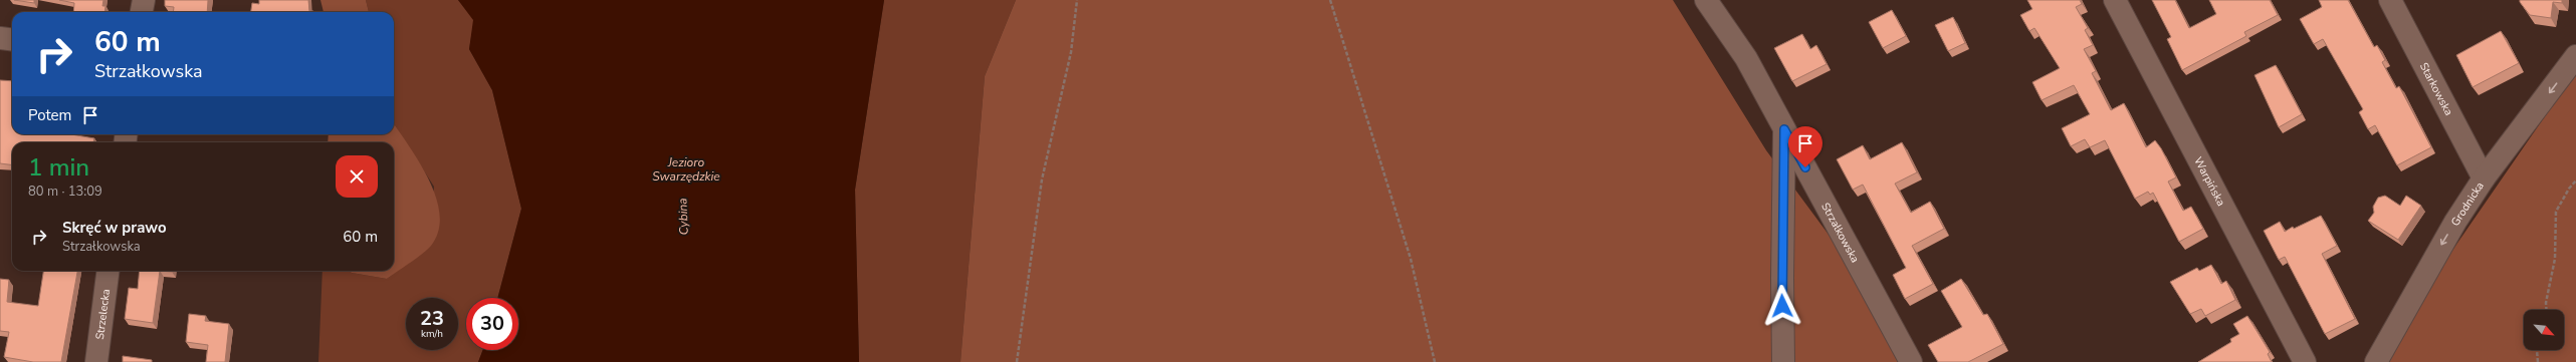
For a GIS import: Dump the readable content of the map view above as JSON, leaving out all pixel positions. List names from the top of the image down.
{
  "streets": {
    "street": [
      "Starkowska",
      "Warpińska",
      "Grodnicka",
      "Strzałkowska",
      "Strzelecka"
    ]
  },
  "crossings": [
    ["Starkowska", "Grodnicka"]
  ],
  "one_way": ["Grodnicka"],
  "water": ["Jezioro Swarzędzkie", "Cybina"],
  "north": "bottom right",
  "page": {
    "turn": ["60 m", "Strzałkowska"],
    "then": "Potem",
    "heading": ["1 min", "80 m · 13:09"],
    "list": [
      {
        "name": "Skręć w prawo",
        "note": "Strzałkowska",
        "value": "60 m"
      }
    ],
    "speed": "23 km/h",
    "limit": "30"
  }
}
